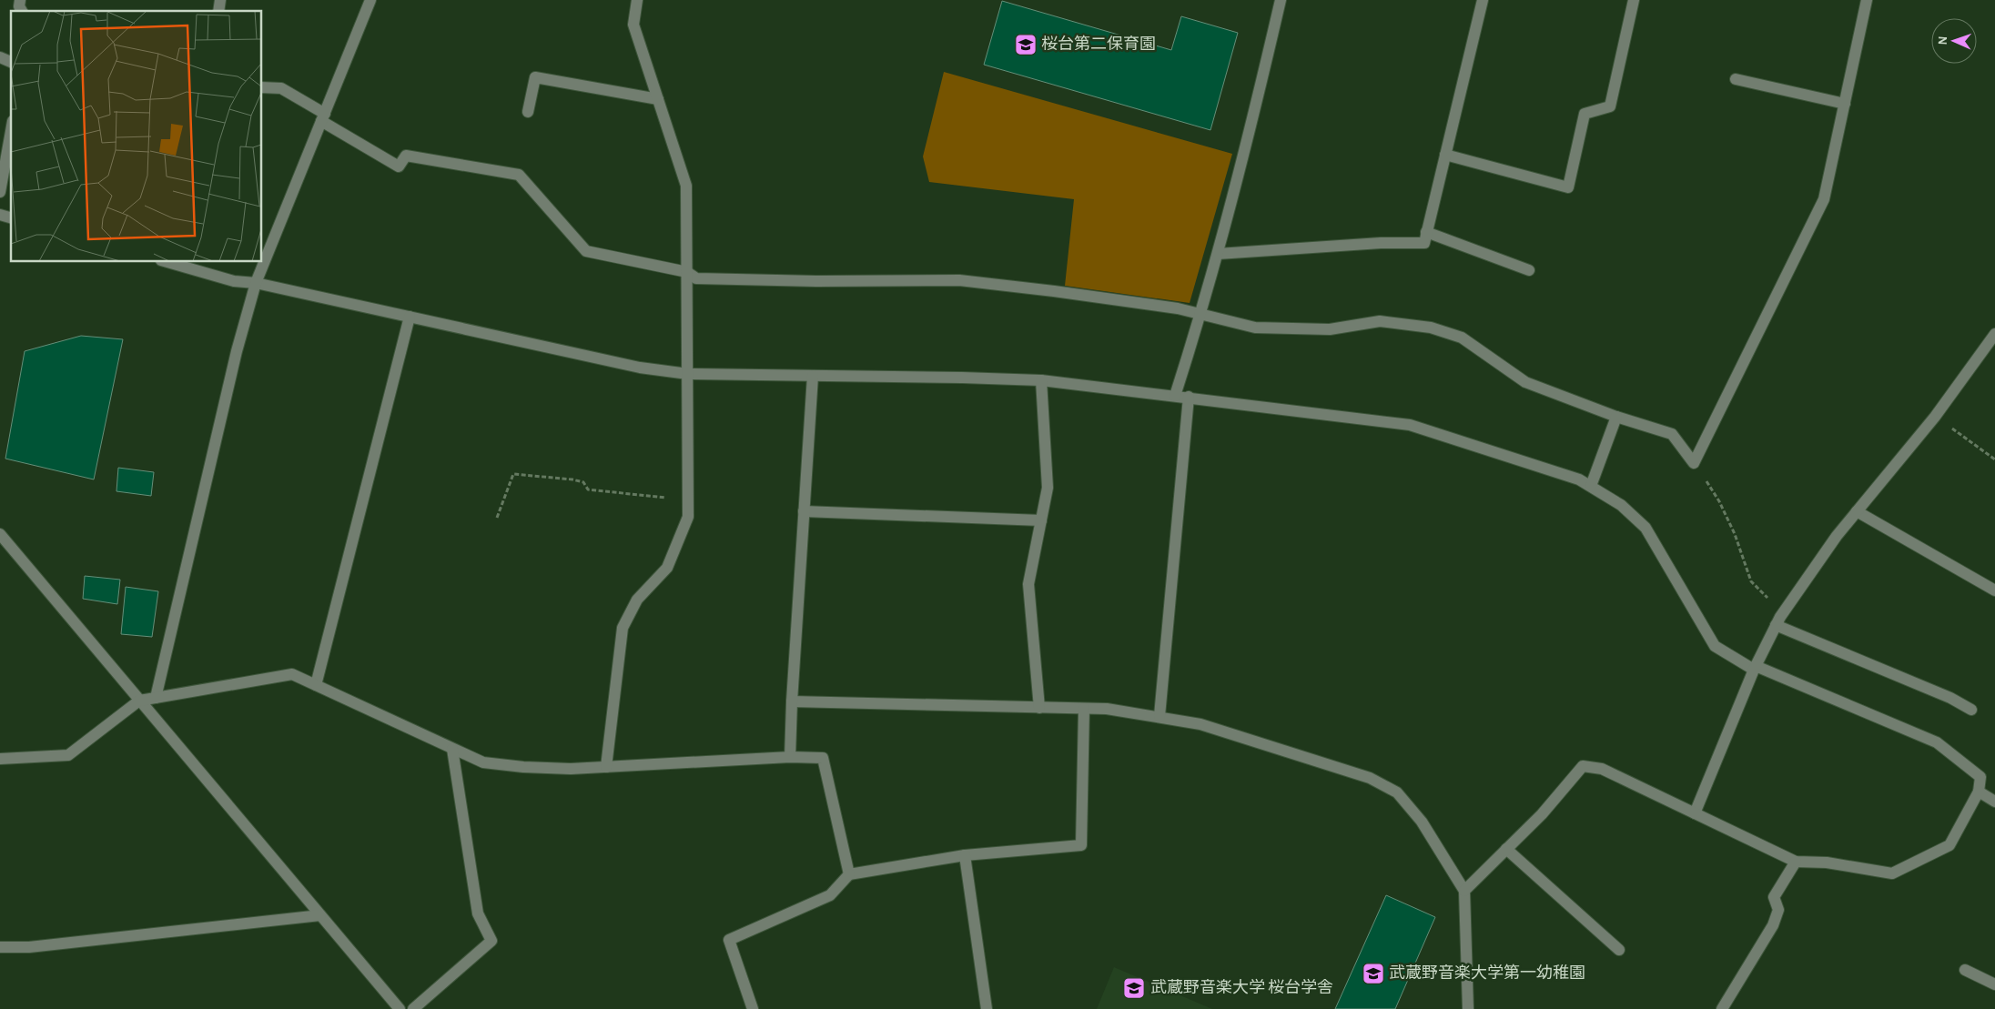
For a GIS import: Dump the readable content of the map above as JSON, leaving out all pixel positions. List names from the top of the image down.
{
  "places": {
    "school or university": ["桜台第二保育園", "武蔵野音楽大学第一幼稚園", "武蔵野音楽大学 桜台学舎"]
  },
  "north": "left"
}
